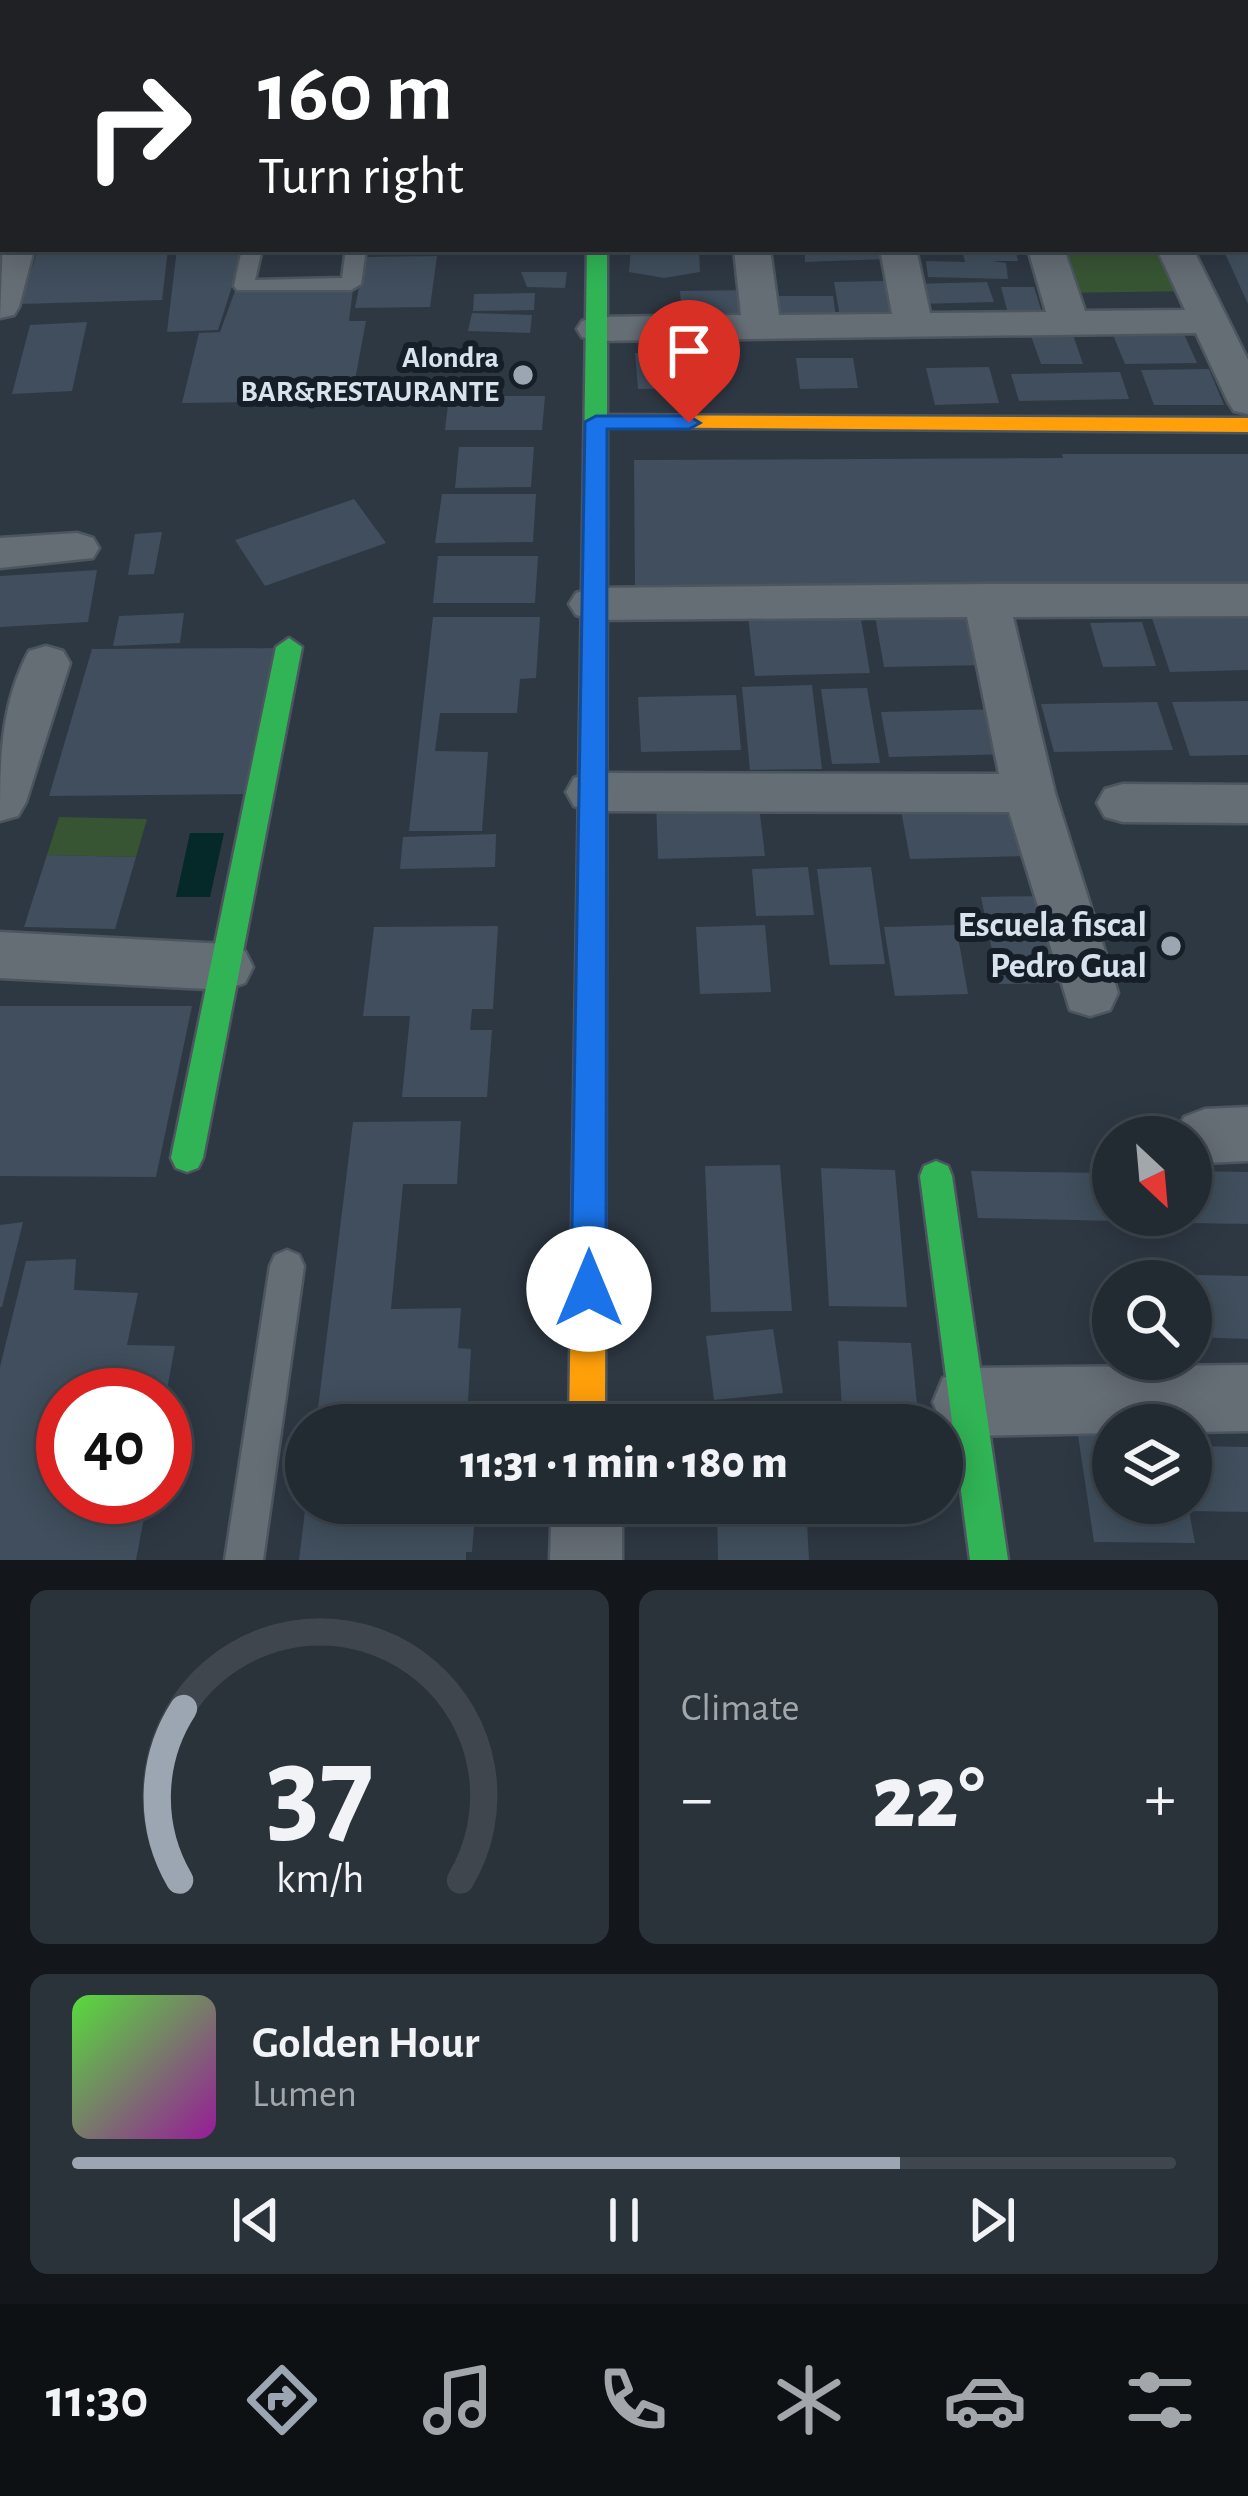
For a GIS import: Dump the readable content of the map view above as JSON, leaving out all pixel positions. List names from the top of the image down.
{
  "places": ["Alondra BAR&RESTAURANTE", "Escuela fiscal Pedro Gual"],
  "north": "bottom right",
  "page": {
    "turn": ["160 m", "Turn right"],
    "limit": "40",
    "trip": "11:31 · 1 min · 180 m",
    "tile": "Climate",
    "heat": ["−", "22°", "+"],
    "song": ["Golden Hour", "Lumen"],
    "tabs": "11:30",
    "gauge": ["37", "km/h"]
  }
}
